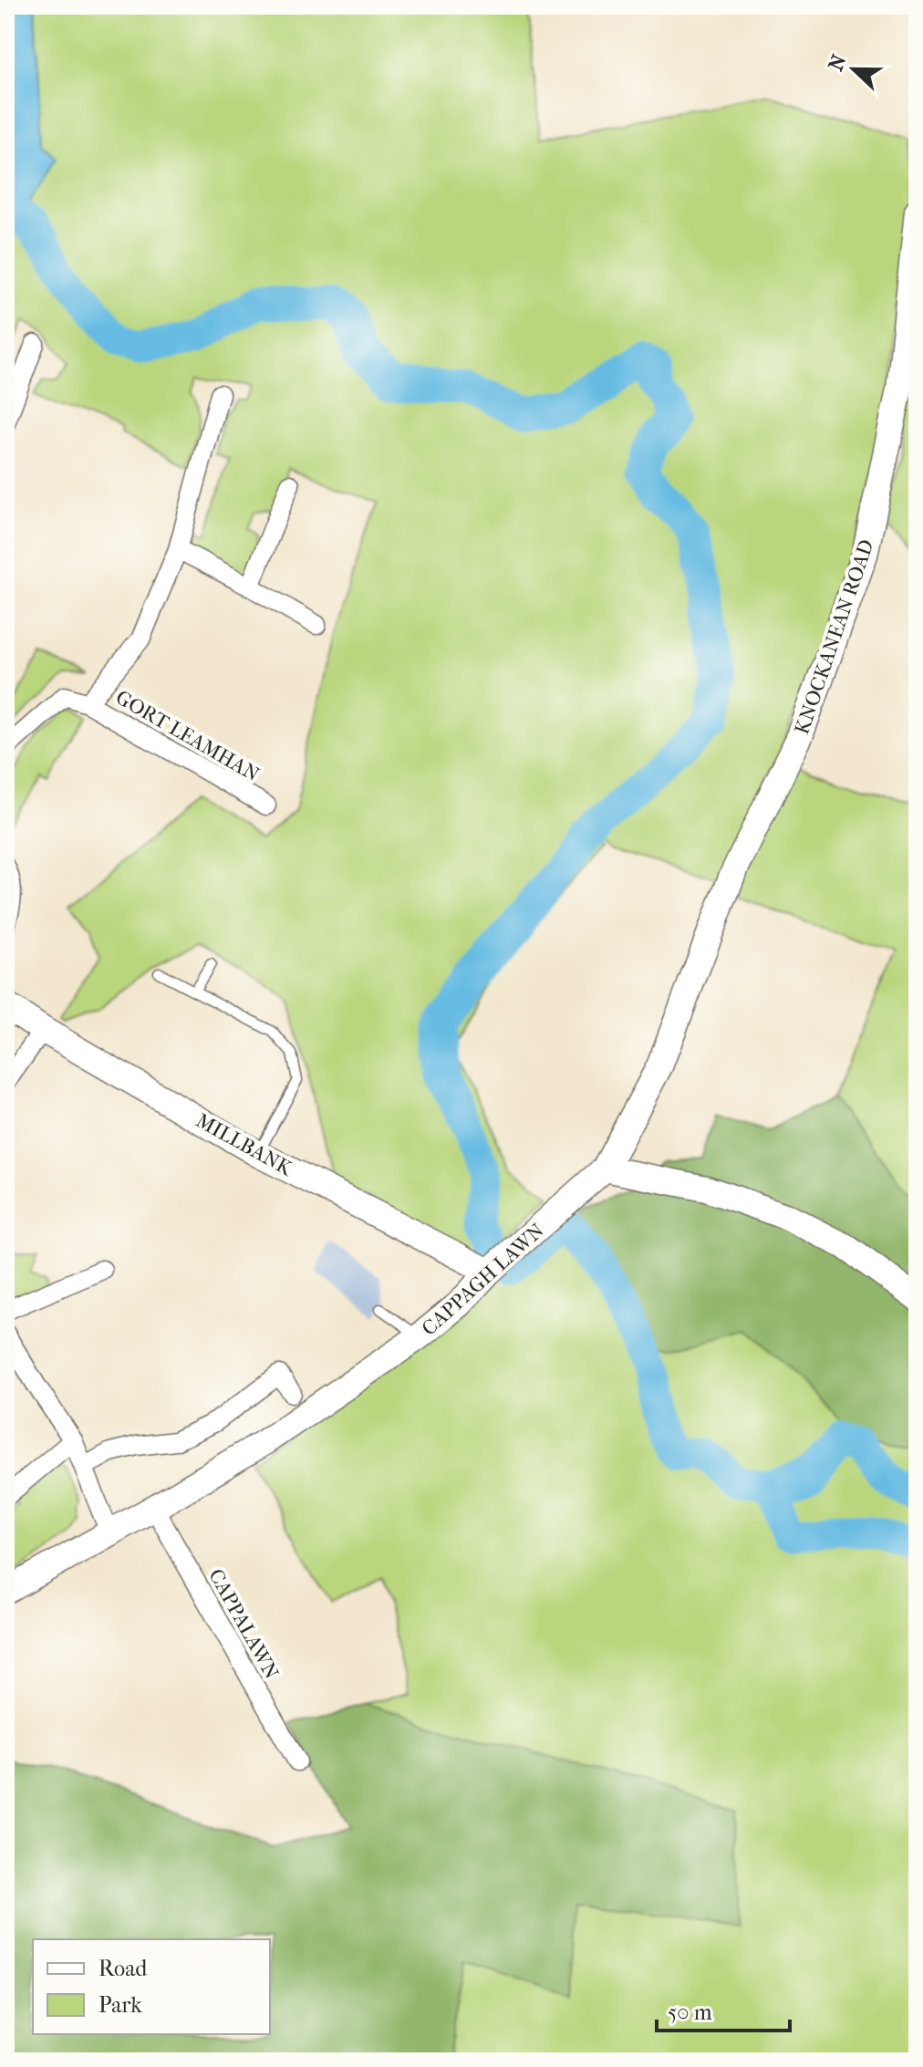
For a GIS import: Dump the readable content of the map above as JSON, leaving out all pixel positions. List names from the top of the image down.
{
  "streets": {
    "street": [
      "KNOCKANEAN ROAD",
      "GORT LEAMHAN",
      "MILLBANK",
      "CAPPAGH LAWN",
      "CAPPALAWN"
    ]
  },
  "crossings": [
    ["KNOCKANEAN ROAD", "CAPPAGH LAWN"],
    ["MILLBANK", "CAPPAGH LAWN"],
    ["CAPPAGH LAWN", "CAPPALAWN"]
  ],
  "legend": ["Road", "Park"],
  "scale_bar": "50 m",
  "north": "left"
}
